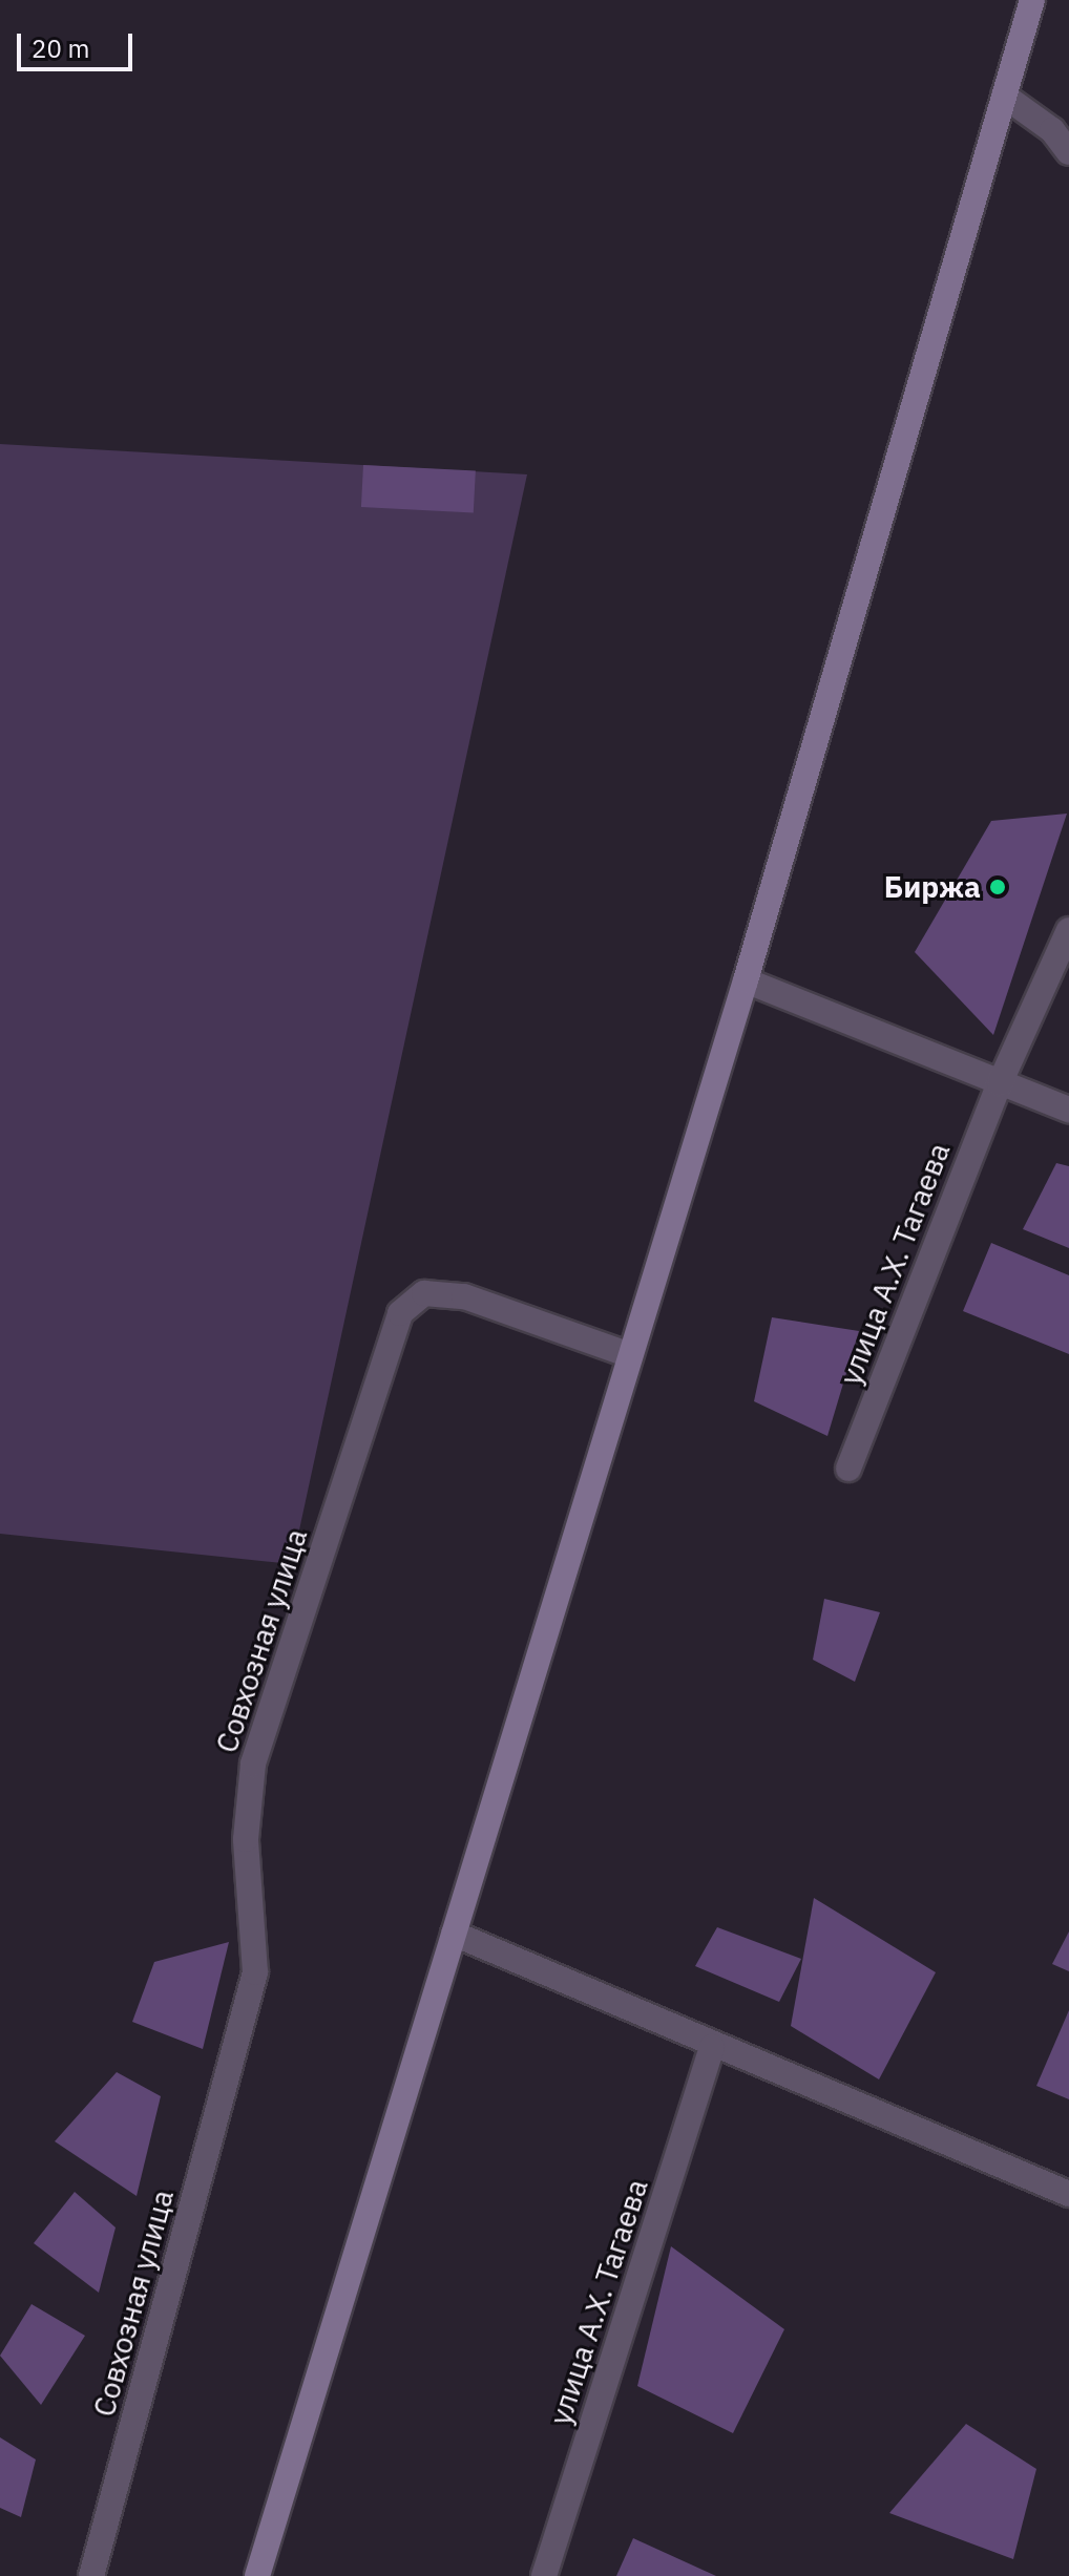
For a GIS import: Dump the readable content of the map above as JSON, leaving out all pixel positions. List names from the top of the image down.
{
  "streets": {
    "street": ["улица А.Х. Тагаева", "Совхозная улица"]
  },
  "places": ["Биржа"],
  "scale_bar": "20 m"
}
